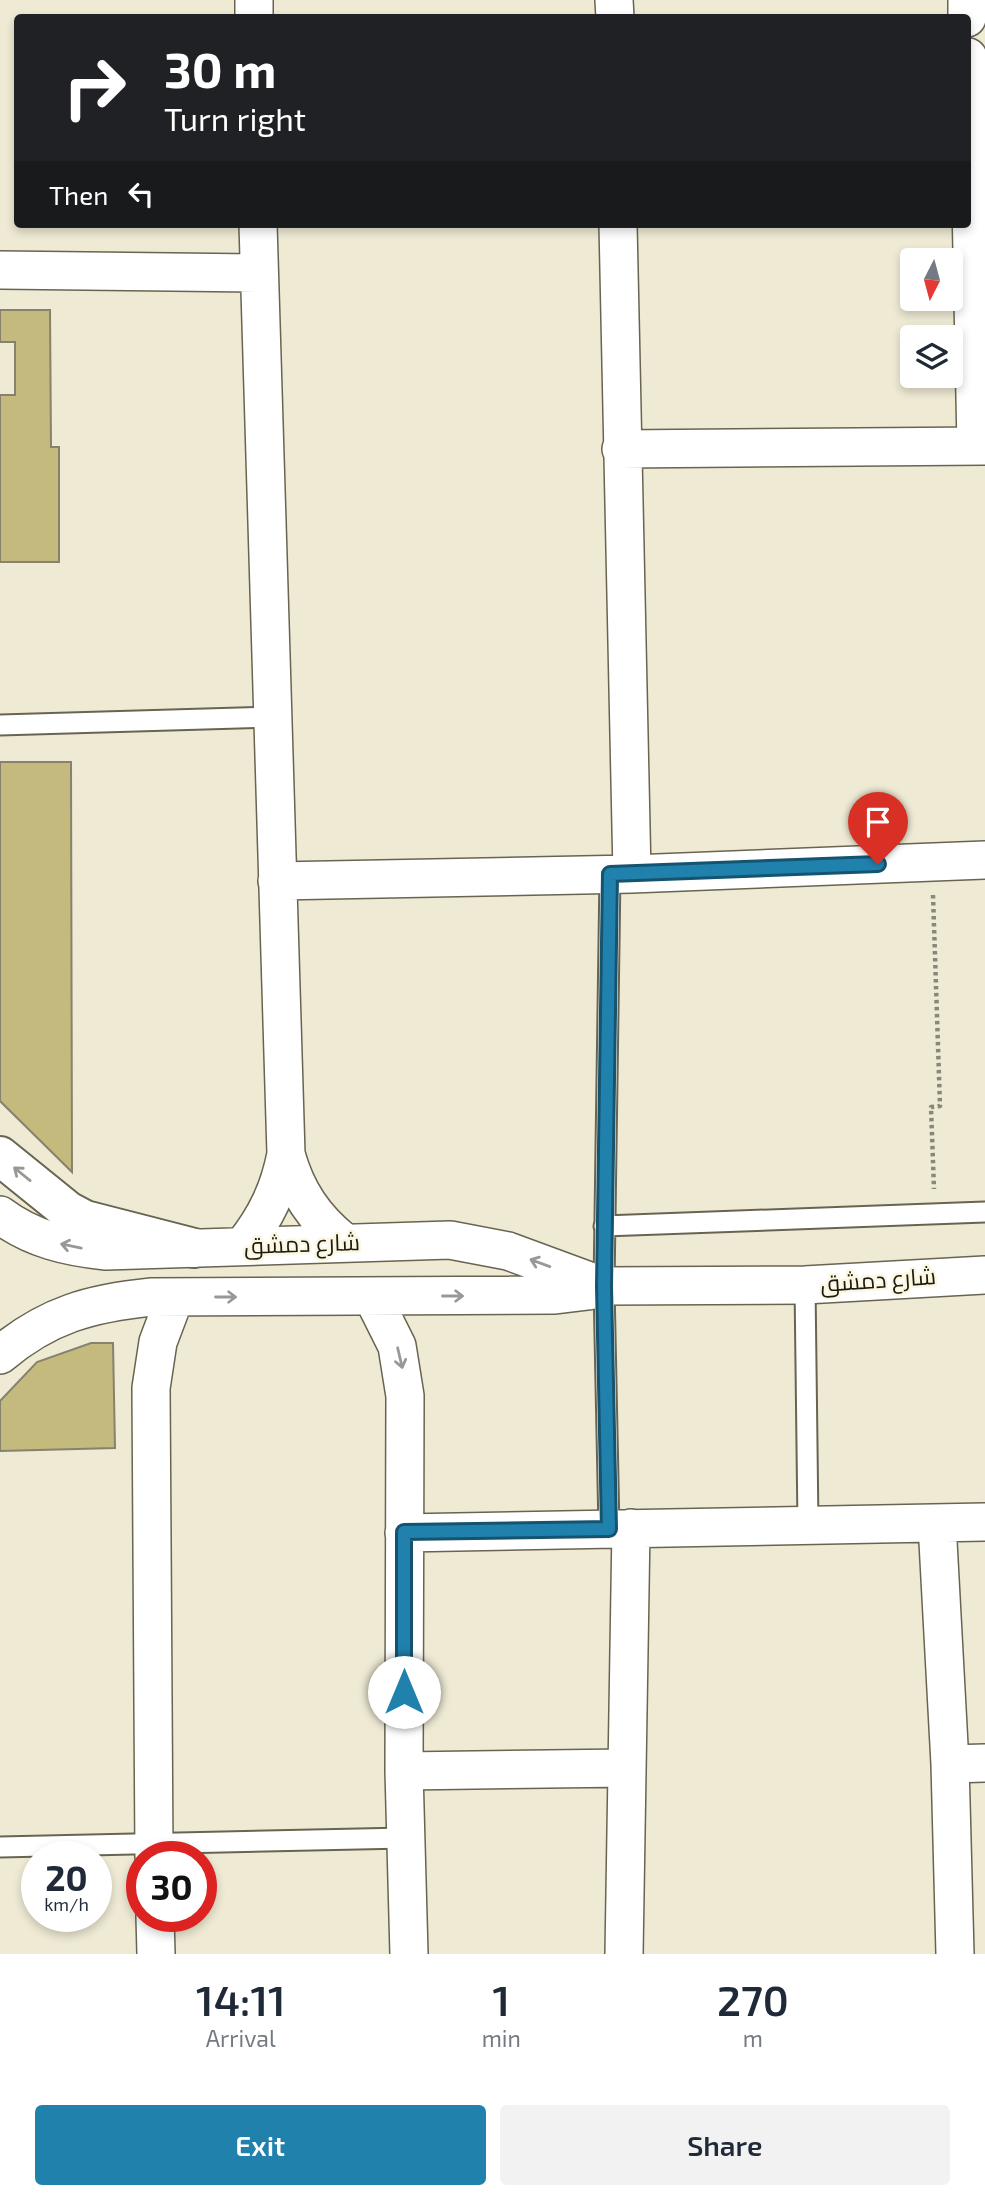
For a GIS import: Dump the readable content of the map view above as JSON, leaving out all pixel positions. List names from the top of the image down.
{
  "streets": {
    "street": ["شارع دمشق"]
  },
  "north": "bottom",
  "page": {
    "turn": ["30 m", "Turn right"],
    "then": "Then",
    "speed": "20 km/h",
    "limit": "30",
    "eta": [
      "14:11",
      "Arrival",
      "1",
      "min",
      "270",
      "m"
    ],
    "buttons": ["Exit", "Share"]
  }
}
